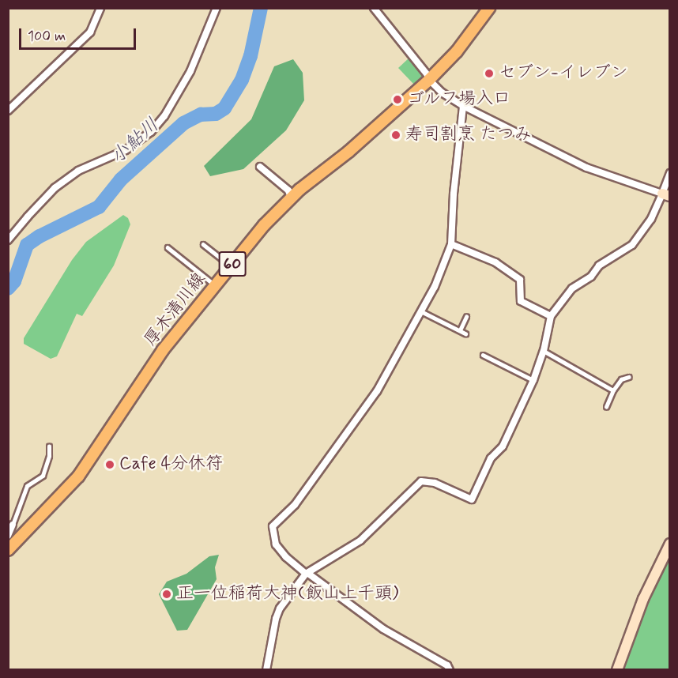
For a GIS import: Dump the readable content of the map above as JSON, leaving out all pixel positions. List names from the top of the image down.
{
  "streets": {
    "main road": ["60", "厚木清川線"]
  },
  "water": ["小鮎川"],
  "places": [
    "セブン-イレブン",
    "ゴルフ場入口",
    "寿司割烹 たつみ",
    "Cafe 4分休符",
    "正一位稲荷大神(飯山上千頭)"
  ],
  "scale_bar": "100 m"
}
